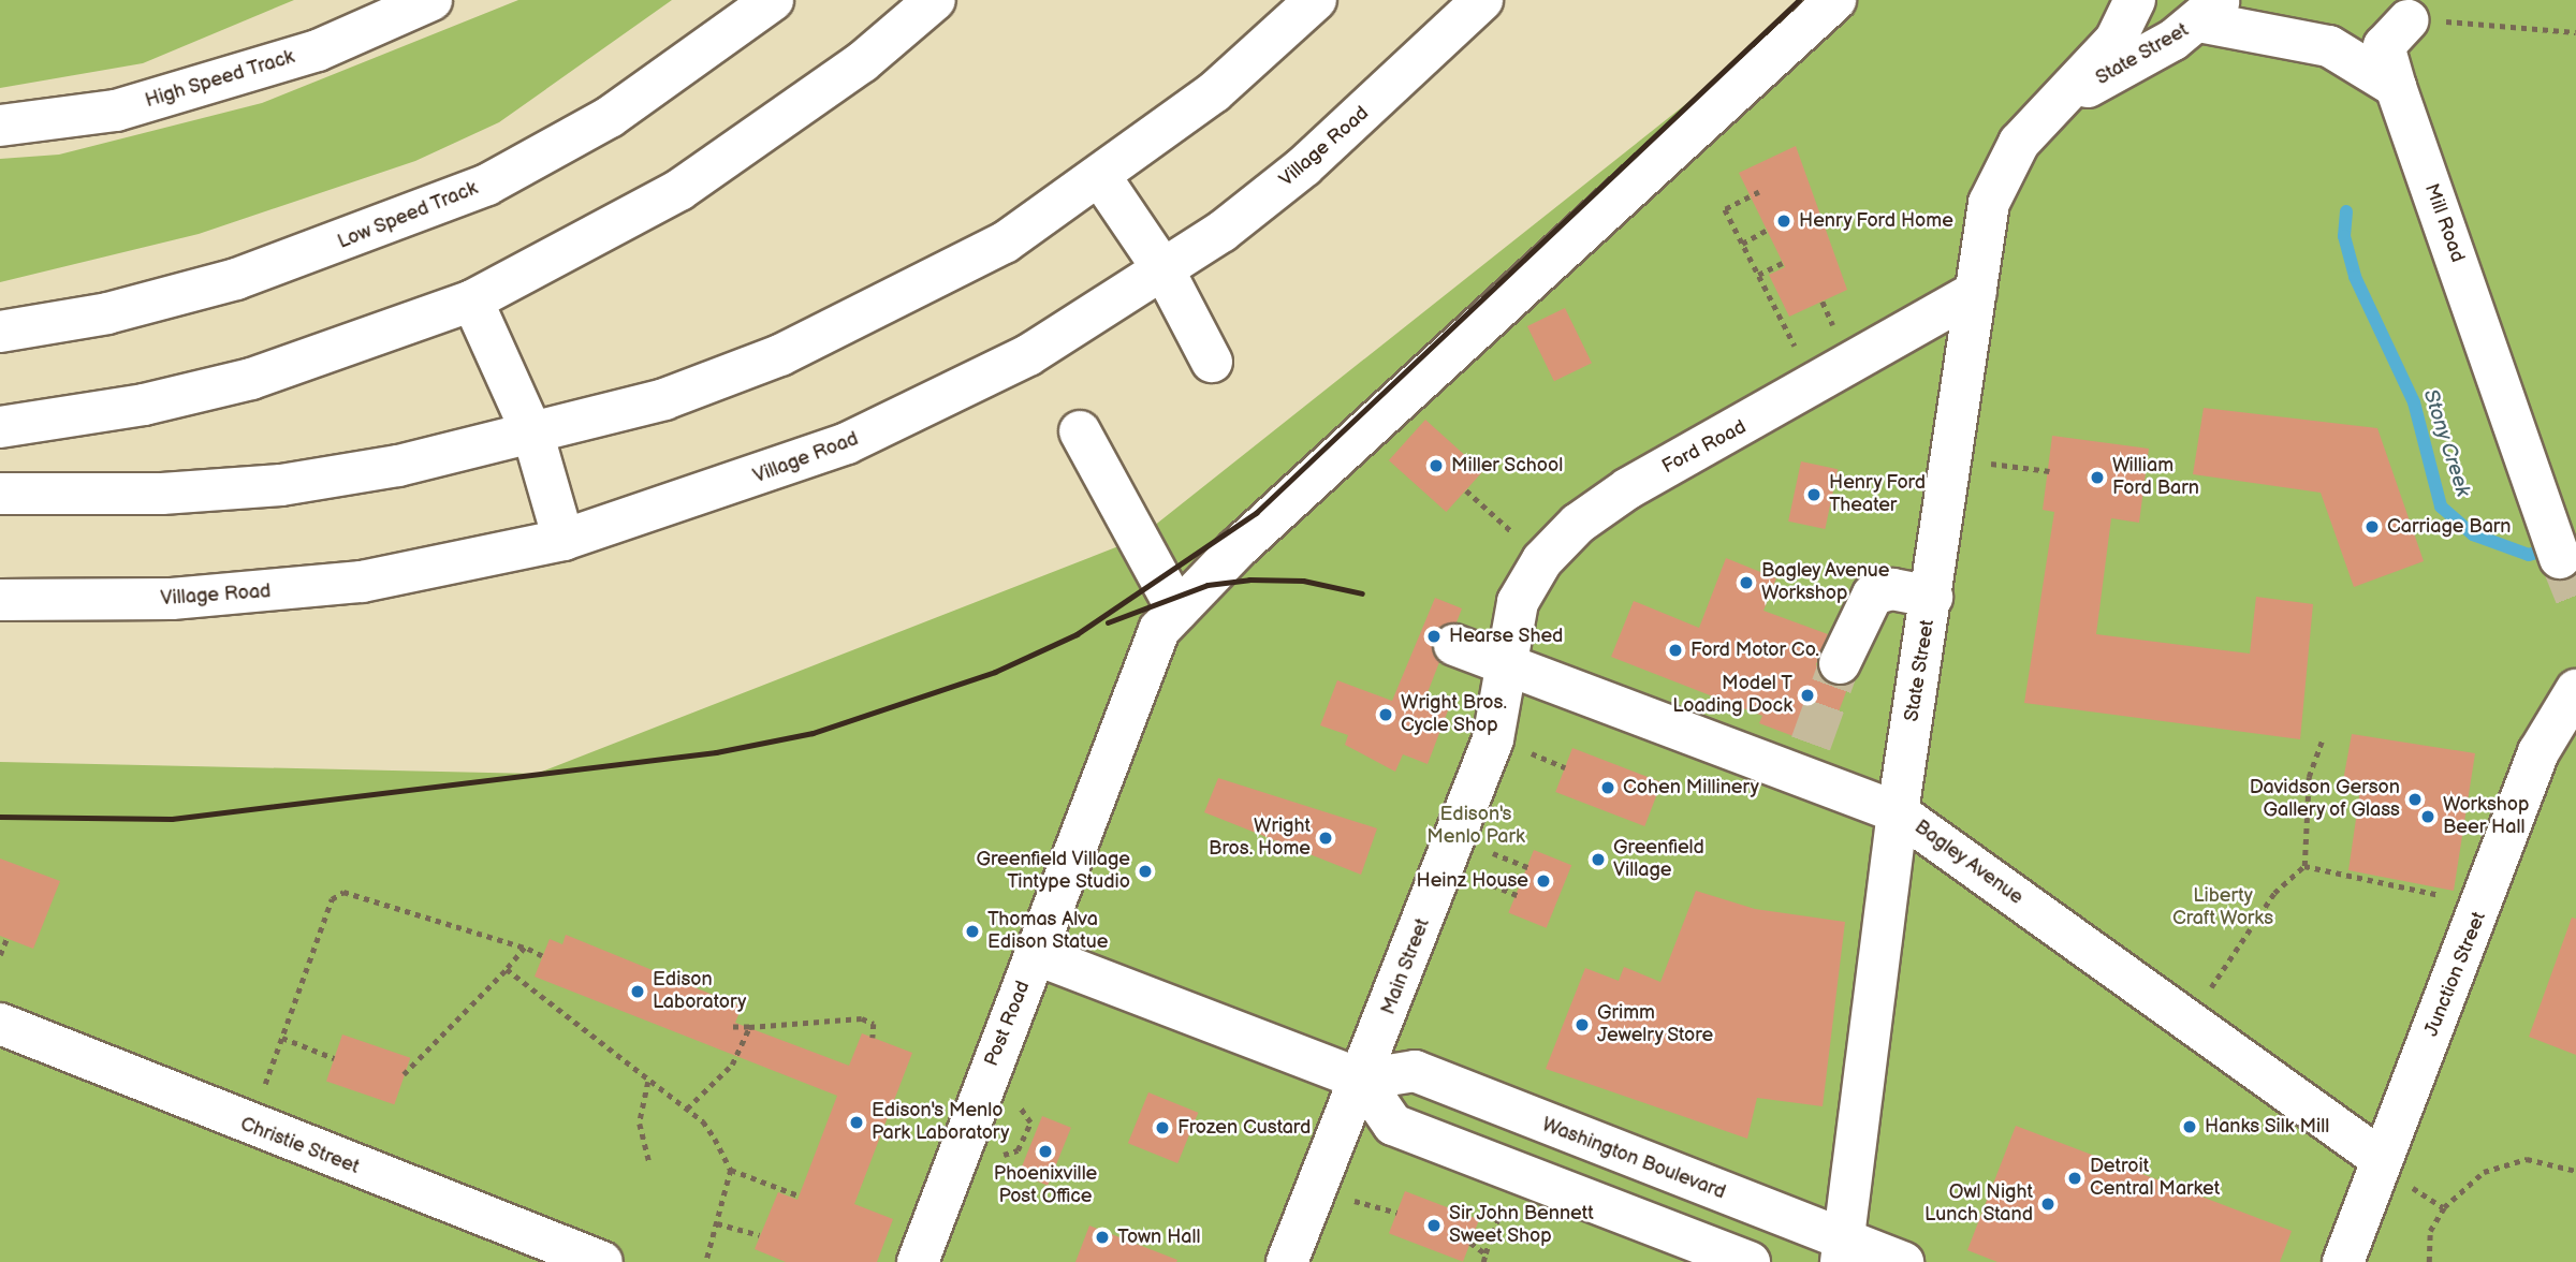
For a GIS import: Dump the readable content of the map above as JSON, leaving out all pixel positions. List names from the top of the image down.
{
  "streets": {
    "street": [
      "State Street",
      "High Speed Track",
      "Village Road",
      "Low Speed Track",
      "Mill Road",
      "Ford Road",
      "Bagley Avenue",
      "Main Street",
      "Junction Street",
      "Post Road",
      "Christie Street",
      "Washington Boulevard"
    ]
  },
  "crossings": [
    ["State Street", "Ford Road"],
    ["State Street", "Bagley Avenue"],
    ["State Street", "Washington Boulevard"],
    ["Ford Road", "Bagley Avenue"],
    ["Ford Road", "Main Street"],
    ["Bagley Avenue", "Main Street"],
    ["Bagley Avenue", "Junction Street"],
    ["Main Street", "Washington Boulevard"]
  ],
  "water": ["Stony Creek"],
  "parks": ["Edison's Menlo Park", "Liberty Craft Works"],
  "places": [
    "Henry Ford Home",
    "Miller School",
    "William Ford Barn",
    "Henry Ford Theater",
    "Carriage Barn",
    "Bagley Avenue Workshop",
    "Hearse Shed",
    "Ford Motor Co.",
    "Model T Loading Dock",
    "Wright Bros. Cycle Shop",
    "Cohen Millinery",
    "Davidson Gerson Gallery of Glass",
    "Workshop Beer Hall",
    "Wright Bros. Home",
    "Greenfield Village",
    "Greenfield Village Tintype Studio",
    "Heinz House",
    "Thomas Alva Edison Statue",
    "Edison Laboratory",
    "Grimm Jewelry Store",
    "Edison's Menlo Park Laboratory",
    "Hanks Silk Mill",
    "Frozen Custard",
    "Phoenixville Post Office",
    "Detroit Central Market",
    "Owl Night Lunch Stand",
    "Sir John Bennett Sweet Shop",
    "Town Hall"
  ]
}
